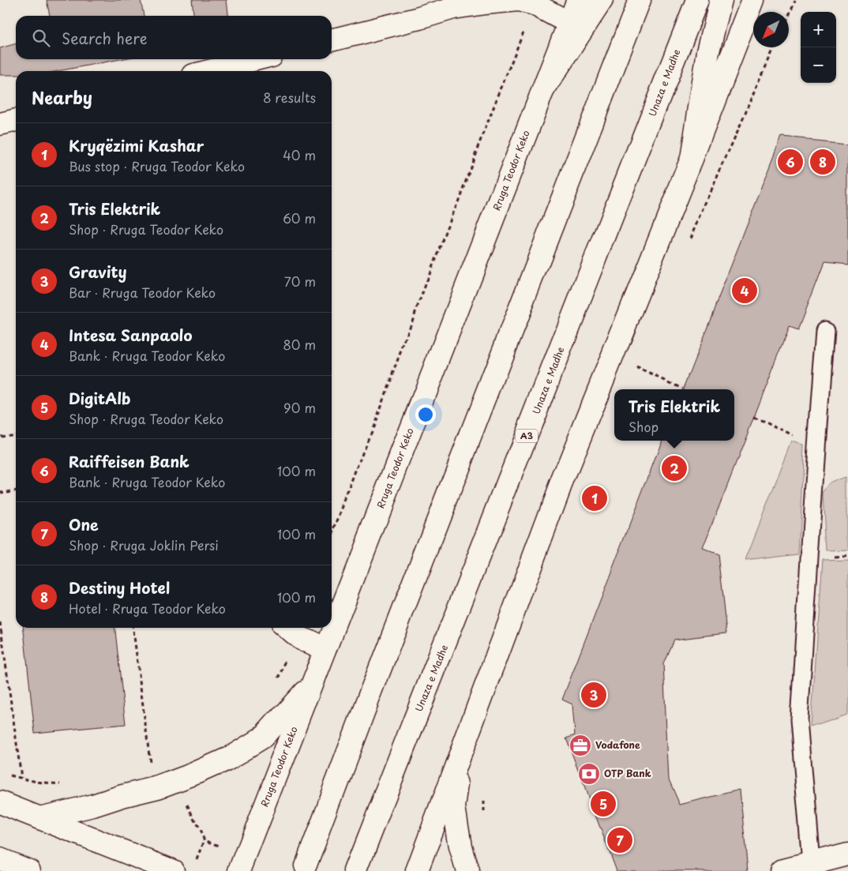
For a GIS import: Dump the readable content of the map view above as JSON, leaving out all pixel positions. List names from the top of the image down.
{
  "streets": {
    "main road": ["Unaza e Madhe", "Rruga Teodor Keko", "A3"]
  },
  "places": {
    "office": ["Vodafone"],
    "bank": ["OTP Bank"]
  },
  "north": "bottom left",
  "page": {
    "map_buttons": ["+", "−"],
    "search": "Search here",
    "heading": ["Nearby", "8 results"],
    "list": [
      {
        "mark": "1",
        "name": "Kryqëzimi Kashar",
        "note": "Bus stop · Rruga Teodor Keko",
        "value": "40 m"
      },
      {
        "mark": "2",
        "name": "Tris Elektrik",
        "note": "Shop · Rruga Teodor Keko",
        "value": "60 m"
      },
      {
        "mark": "3",
        "name": "Gravity",
        "note": "Bar · Rruga Teodor Keko",
        "value": "70 m"
      },
      {
        "mark": "4",
        "name": "Intesa Sanpaolo",
        "note": "Bank · Rruga Teodor Keko",
        "value": "80 m"
      },
      {
        "mark": "5",
        "name": "DigitAlb",
        "note": "Shop · Rruga Teodor Keko",
        "value": "90 m"
      },
      {
        "mark": "6",
        "name": "Raiffeisen Bank",
        "note": "Bank · Rruga Teodor Keko",
        "value": "100 m"
      },
      {
        "mark": "7",
        "name": "One",
        "note": "Shop · Rruga Joklin Persi",
        "value": "100 m"
      },
      {
        "mark": "8",
        "name": "Destiny Hotel",
        "note": "Hotel · Rruga Teodor Keko",
        "value": "100 m"
      }
    ],
    "pins": [
      "6",
      "8",
      "4",
      "2",
      "1",
      "3",
      "5",
      "7"
    ],
    "popup": ["Tris Elektrik", "Shop"]
  }
}
